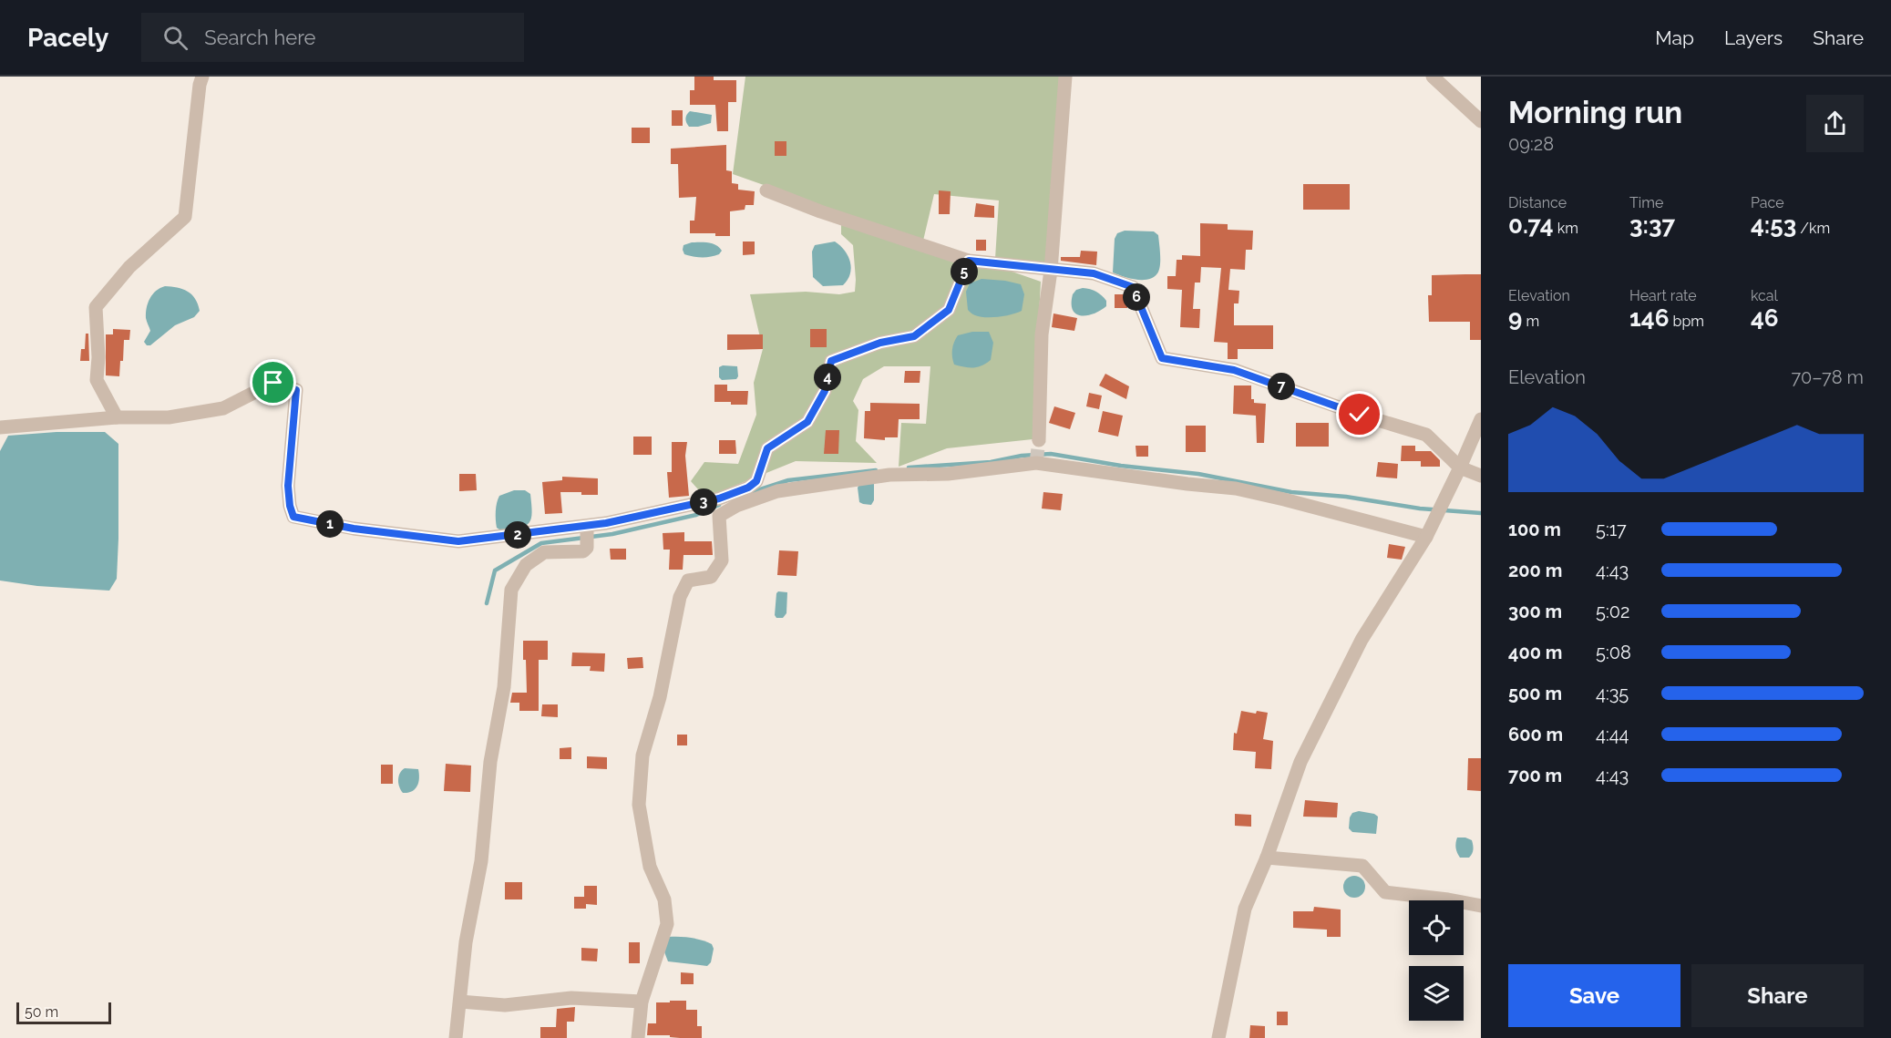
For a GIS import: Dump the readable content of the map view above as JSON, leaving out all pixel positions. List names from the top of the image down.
{
  "scale_bar": "50 m",
  "page": {
    "header": "Pacely",
    "search": "Search here",
    "nav": ["Map", "Layers", "Share"],
    "heading": ["Morning run", "09:28"],
    "stats": [
      ["Distance", "0.74 km"],
      ["Time", "3:37"],
      ["Pace", "4:53 /km"],
      ["Elevation", "9 m"],
      ["Heart rate", "146 bpm"],
      ["kcal", "46"]
    ],
    "pins": [
      "5",
      "6",
      "4",
      "7",
      "3",
      "1",
      "2"
    ],
    "chart": ["Elevation", "70–78 m"],
    "list": [
      {
        "name": "100 m",
        "note": "5:17"
      },
      {
        "name": "200 m",
        "note": "4:43"
      },
      {
        "name": "300 m",
        "note": "5:02"
      },
      {
        "name": "400 m",
        "note": "5:08"
      },
      {
        "name": "500 m",
        "note": "4:35"
      },
      {
        "name": "600 m",
        "note": "4:44"
      },
      {
        "name": "700 m",
        "note": "4:43"
      }
    ],
    "buttons": ["Save", "Share"],
    "scale": "50 m"
  }
}
